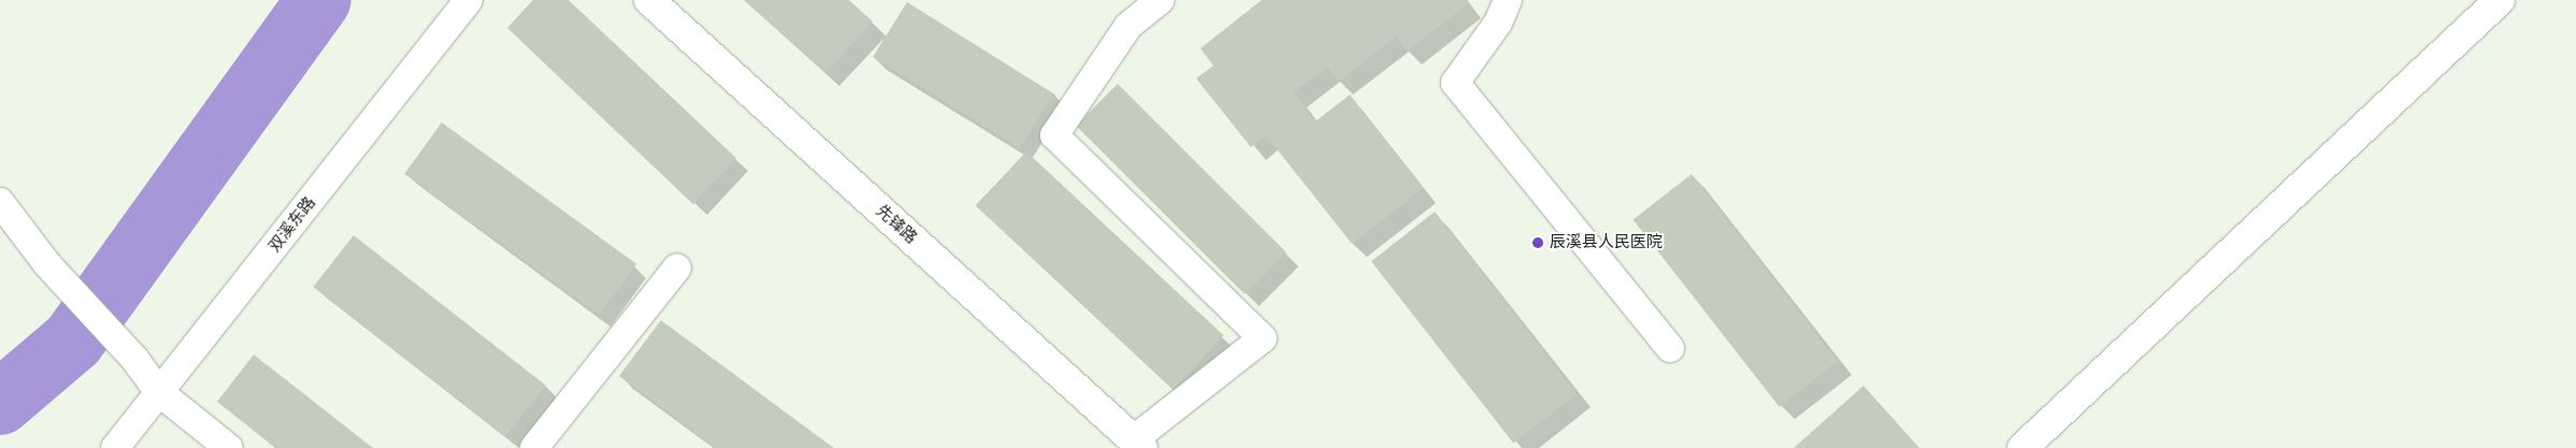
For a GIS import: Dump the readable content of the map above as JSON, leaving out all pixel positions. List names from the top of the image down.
{
  "streets": {
    "main road": ["先锋路"],
    "street": ["双溪东路"]
  },
  "places": ["辰溪县人民医院"]
}
